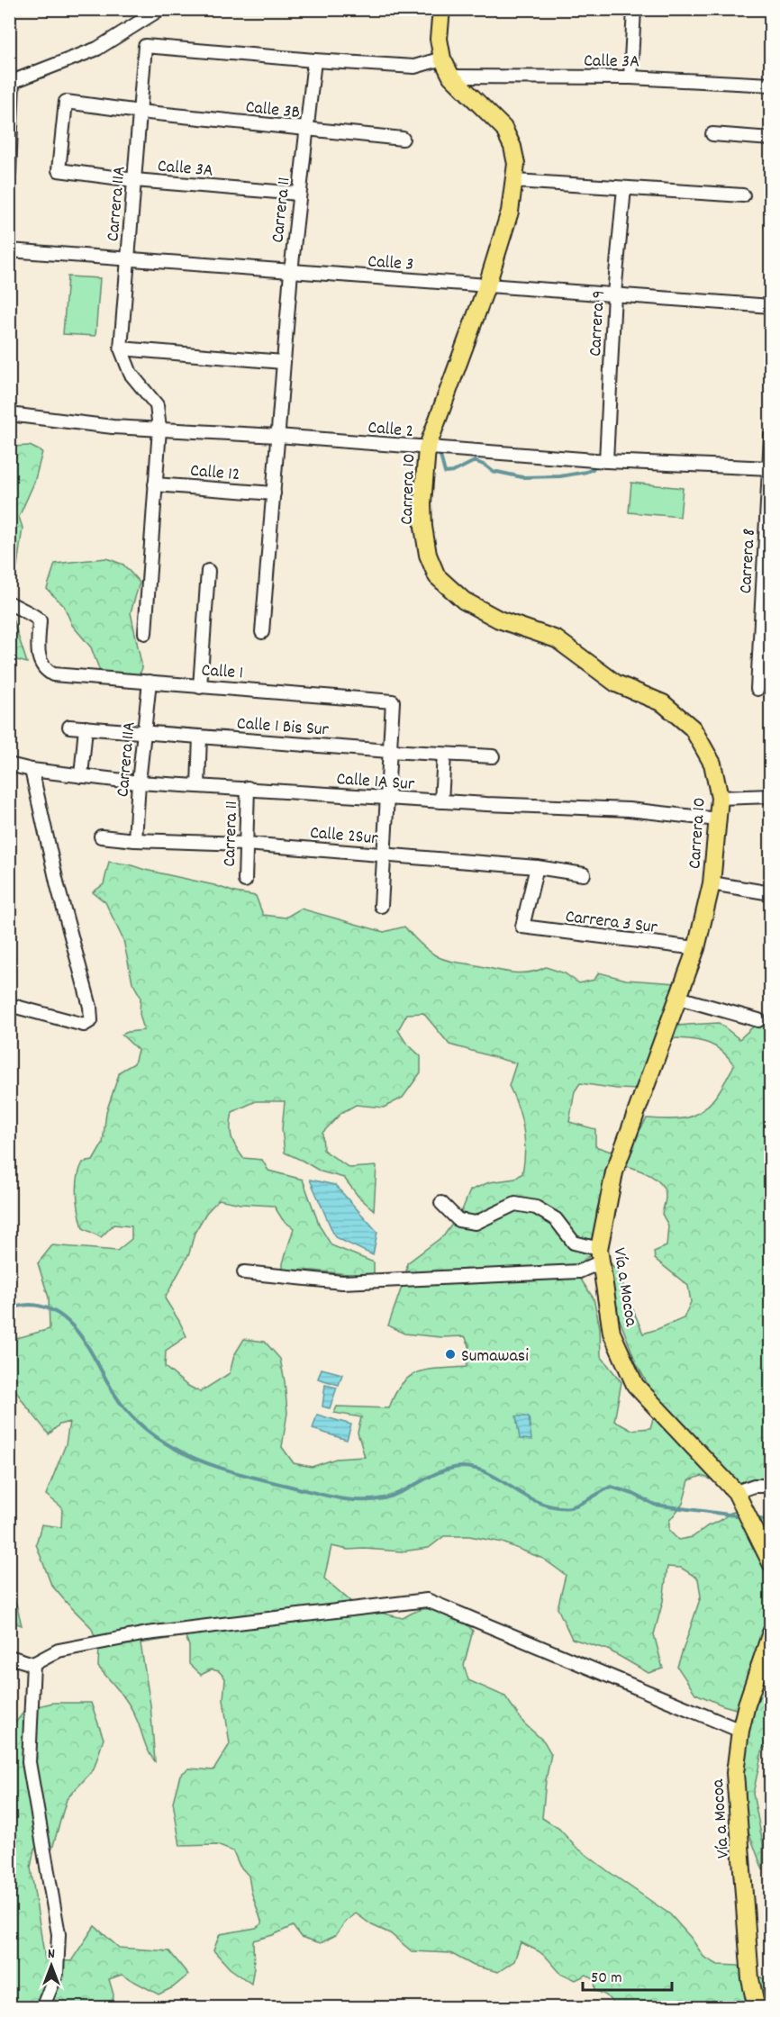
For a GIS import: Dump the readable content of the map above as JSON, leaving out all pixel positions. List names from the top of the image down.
{
  "streets": {
    "main road": ["Carrera 10", "Vía a Mocoa"],
    "street": [
      "Calle 3A",
      "Calle 3B",
      "Carrera 11A",
      "Carrera 11",
      "Calle 3",
      "Carrera 9",
      "Calle 2",
      "Calle 12",
      "Carrera 8",
      "Calle 1",
      "Calle 1 Bis Sur",
      "Calle 1A Sur",
      "Calle 2Sur",
      "Carrera 3 Sur"
    ]
  },
  "crossings": [
    ["Calle 3A", "Calle 3B"],
    ["Calle 3A", "Carrera 11A"],
    ["Calle 3A", "Carrera 11"],
    ["Calle 3A", "Carrera 10"],
    ["Calle 3B", "Carrera 11A"],
    ["Calle 3B", "Carrera 11"],
    ["Carrera 11A", "Carrera 11"],
    ["Carrera 11A", "Calle 3"],
    ["Carrera 11A", "Calle 2"],
    ["Carrera 11A", "Calle 1"],
    ["Carrera 11A", "Calle 1 Bis Sur"],
    ["Carrera 11A", "Calle 1A Sur"],
    ["Carrera 11A", "Calle 2Sur"],
    ["Carrera 11", "Calle 3"],
    ["Carrera 11", "Calle 2"],
    ["Carrera 11", "Calle 12"],
    ["Carrera 11", "Calle 1A Sur"],
    ["Carrera 11", "Calle 2Sur"],
    ["Calle 3", "Carrera 9"],
    ["Calle 3", "Carrera 10"],
    ["Carrera 9", "Calle 2"],
    ["Calle 2", "Carrera 10"],
    ["Calle 2", "Carrera 8"],
    ["Carrera 10", "Calle 1A Sur"],
    ["Carrera 10", "Carrera 3 Sur"],
    ["Carrera 10", "Vía a Mocoa"],
    ["Calle 1", "Calle 1 Bis Sur"],
    ["Calle 2Sur", "Carrera 3 Sur"],
    ["Carrera 3 Sur", "Vía a Mocoa"]
  ],
  "places": ["Sumawasi"],
  "scale_bar": "50 m",
  "north": "top"
}
